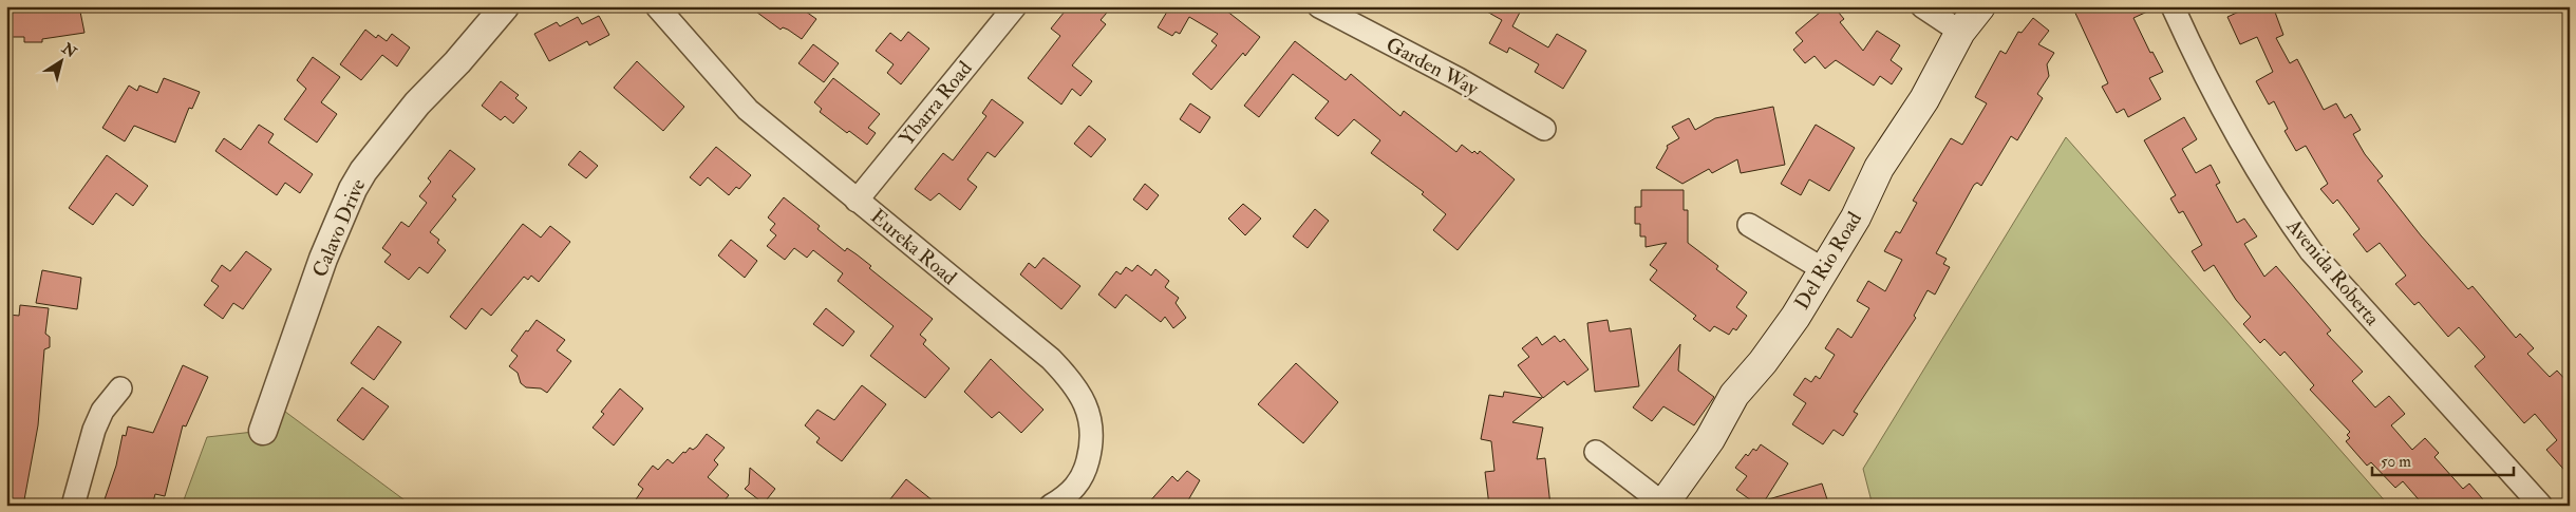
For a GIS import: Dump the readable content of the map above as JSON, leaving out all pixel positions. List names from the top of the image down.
{
  "streets": {
    "main road": ["Del Rio Road"],
    "street": [
      "Garden Way",
      "Ybarra Road",
      "Calavo Drive",
      "Eureka Road",
      "Avenida Roberta"
    ]
  },
  "crossings": [
    ["Ybarra Road", "Eureka Road"]
  ],
  "scale_bar": "50 m",
  "north": "top right"
}
